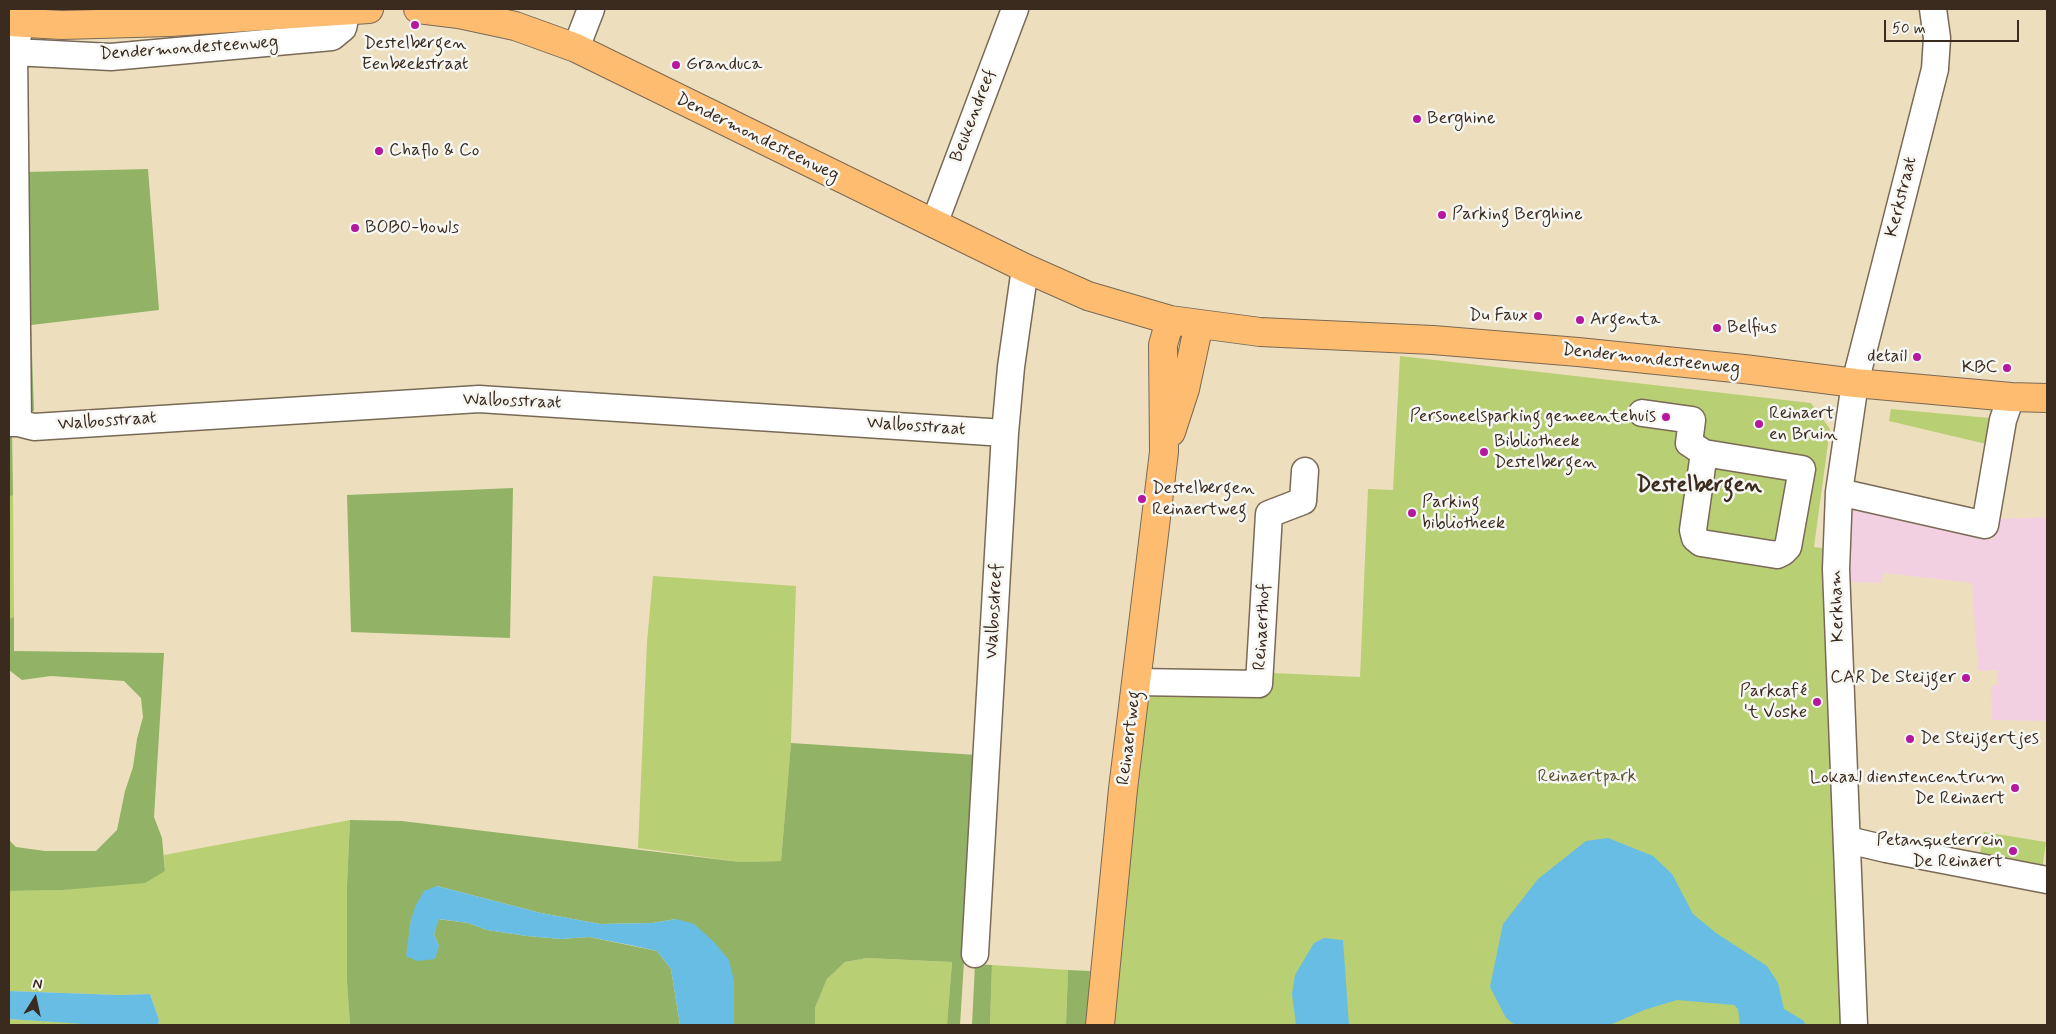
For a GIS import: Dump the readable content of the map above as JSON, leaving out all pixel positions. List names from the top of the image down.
{
  "streets": {
    "main road": ["Dendermondesteenweg", "Reinaertweg"],
    "street": [
      "Beukendreef",
      "Kerkstraat",
      "Walbosstraat",
      "Kerkham",
      "Walbosdreef",
      "Reinaerthof"
    ]
  },
  "crossings": [
    ["Dendermondesteenweg", "Beukendreef"],
    ["Dendermondesteenweg", "Kerkstraat"],
    ["Dendermondesteenweg", "Kerkham"],
    ["Dendermondesteenweg", "Walbosdreef"],
    ["Dendermondesteenweg", "Reinaertweg"],
    ["Kerkstraat", "Kerkham"],
    ["Walbosstraat", "Walbosdreef"],
    ["Reinaerthof", "Reinaertweg"]
  ],
  "districts": ["Destelbergen"],
  "parks": ["Reinaertpark"],
  "places": [
    "Destelbergen Eenbeekstraat",
    "Granduca",
    "Berghine",
    "Chaflo & Co",
    "Parking Berghine",
    "BOBO-bowls",
    "Du Faux",
    "Argenta",
    "Belfius",
    "detail",
    "KBC",
    "Personeelsparking gemeentehuis",
    "Reinaert en Bruin",
    "Bibliotheek Destelbergen",
    "Destelbergen Reinaertweg",
    "Parking bibliotheek",
    "CAR De Steijger",
    "Parkcafé 't Voske",
    "De Steijgertjes",
    "Lokaal dienstencentrum De Reinaert",
    "Petanqueterrein De Reinaert"
  ],
  "scale_bar": "50 m",
  "north": "top"
}
